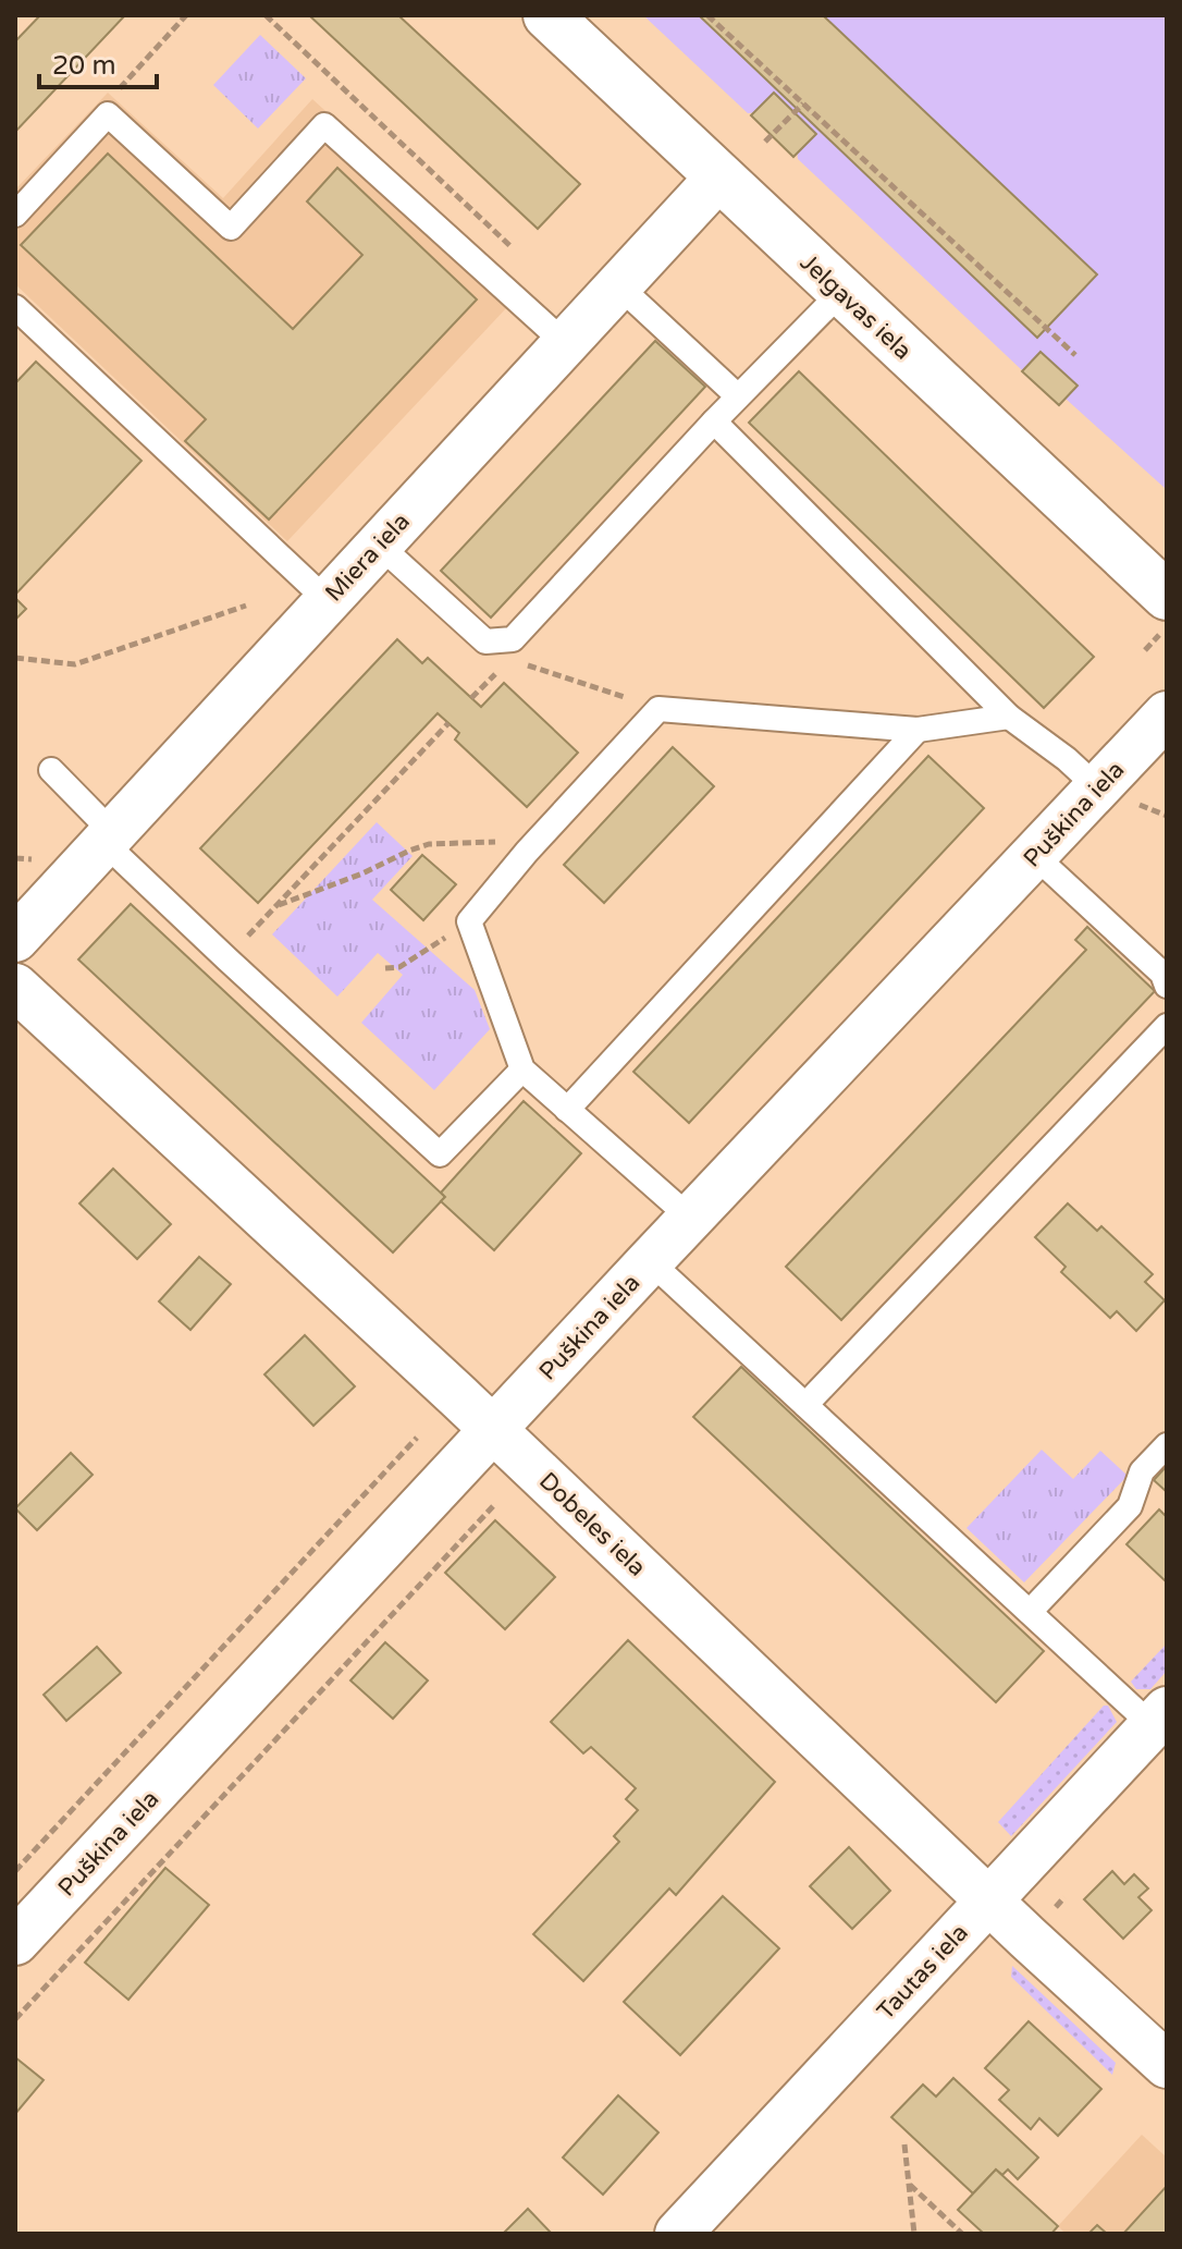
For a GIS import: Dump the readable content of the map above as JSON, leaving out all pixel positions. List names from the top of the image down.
{
  "streets": {
    "street": [
      "Jelgavas iela",
      "Miera iela",
      "Puškina iela",
      "Dobeles iela",
      "Tautas iela"
    ]
  },
  "crossings": [
    ["Jelgavas iela", "Miera iela"],
    ["Puškina iela", "Dobeles iela"],
    ["Dobeles iela", "Tautas iela"]
  ],
  "scale_bar": "20 m"
}
